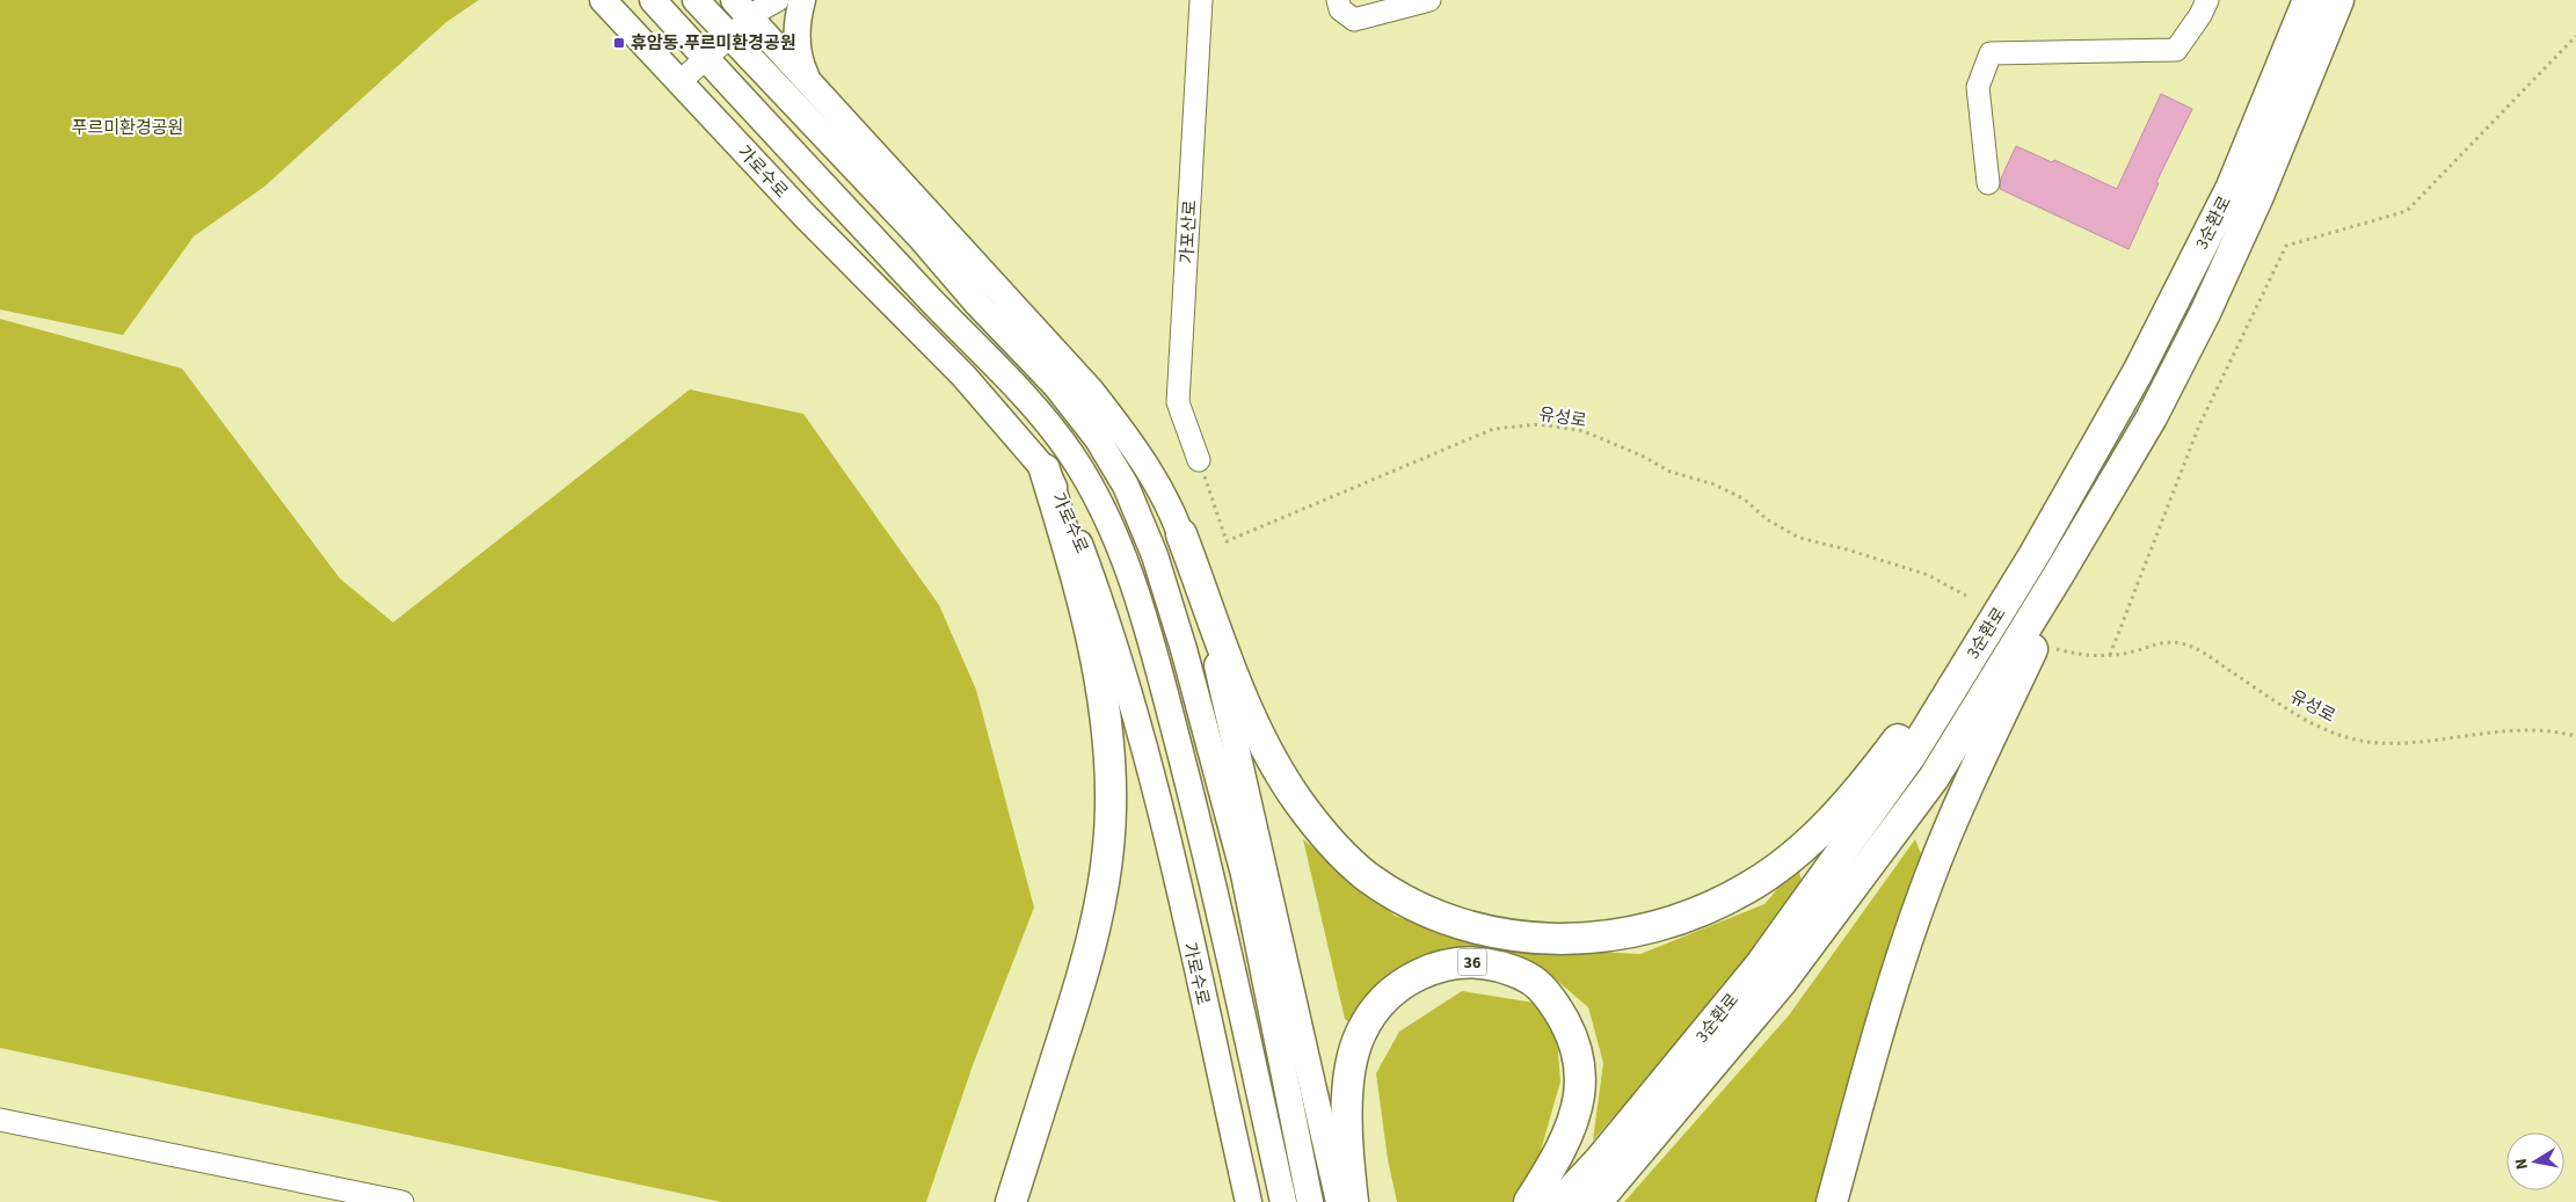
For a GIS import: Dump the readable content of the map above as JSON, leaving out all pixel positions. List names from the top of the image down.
{
  "streets": {
    "highway": ["3순환로", "36"],
    "main road": ["가로수로"],
    "street": ["가포산로"],
    "path": ["유성로"]
  },
  "crossings": [
    ["가포산로", "유성로"]
  ],
  "parks": ["푸르미환경공원"],
  "places": {
    "transit": ["휴암동.푸르미환경공원"]
  },
  "north": "left"
}
